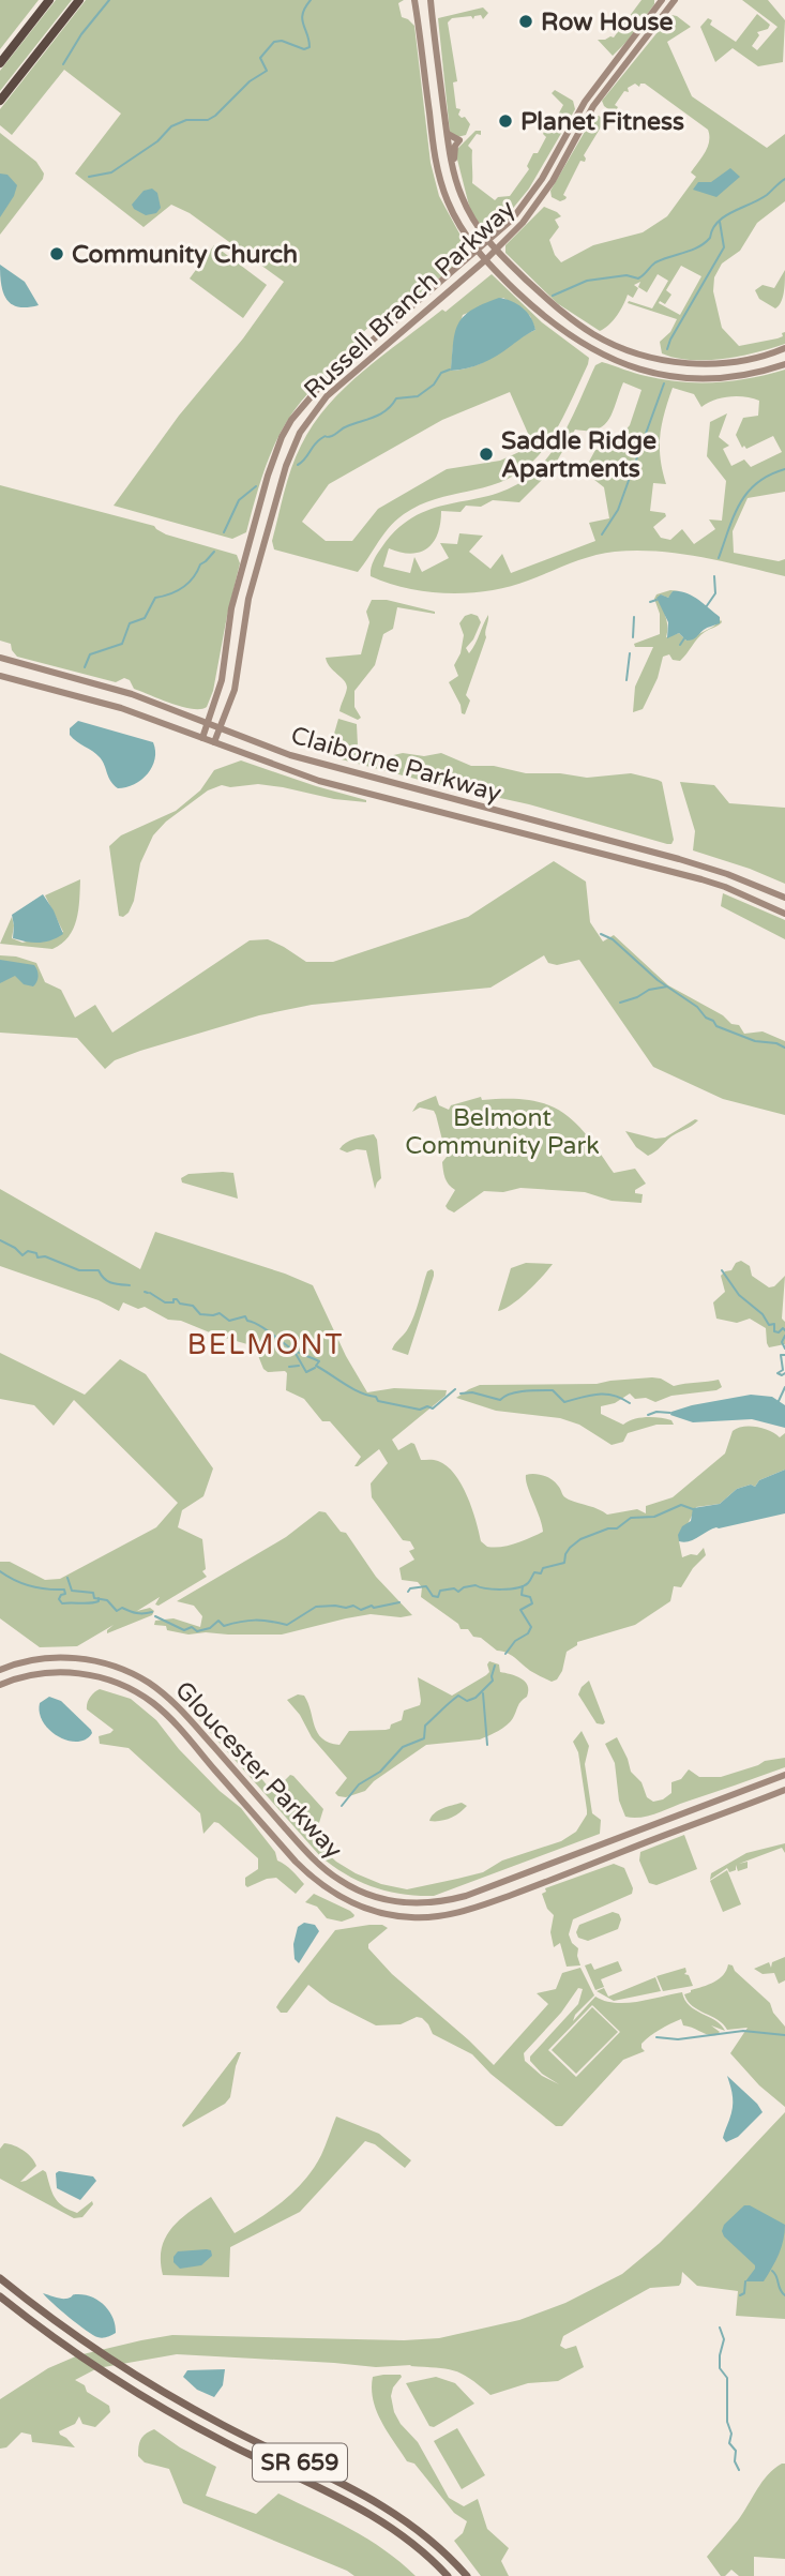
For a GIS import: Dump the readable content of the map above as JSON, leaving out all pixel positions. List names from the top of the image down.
{
  "streets": {
    "main road": [
      "Russell Branch Parkway",
      "Claiborne Parkway",
      "Gloucester Parkway",
      "SR 659"
    ]
  },
  "crossings": [
    ["Russell Branch Parkway", "Claiborne Parkway"]
  ],
  "districts": ["BELMONT"],
  "parks": ["Belmont Community Park"],
  "places": [
    "Row House",
    "Planet Fitness",
    "Community Church",
    "Saddle Ridge Apartments"
  ]
}
